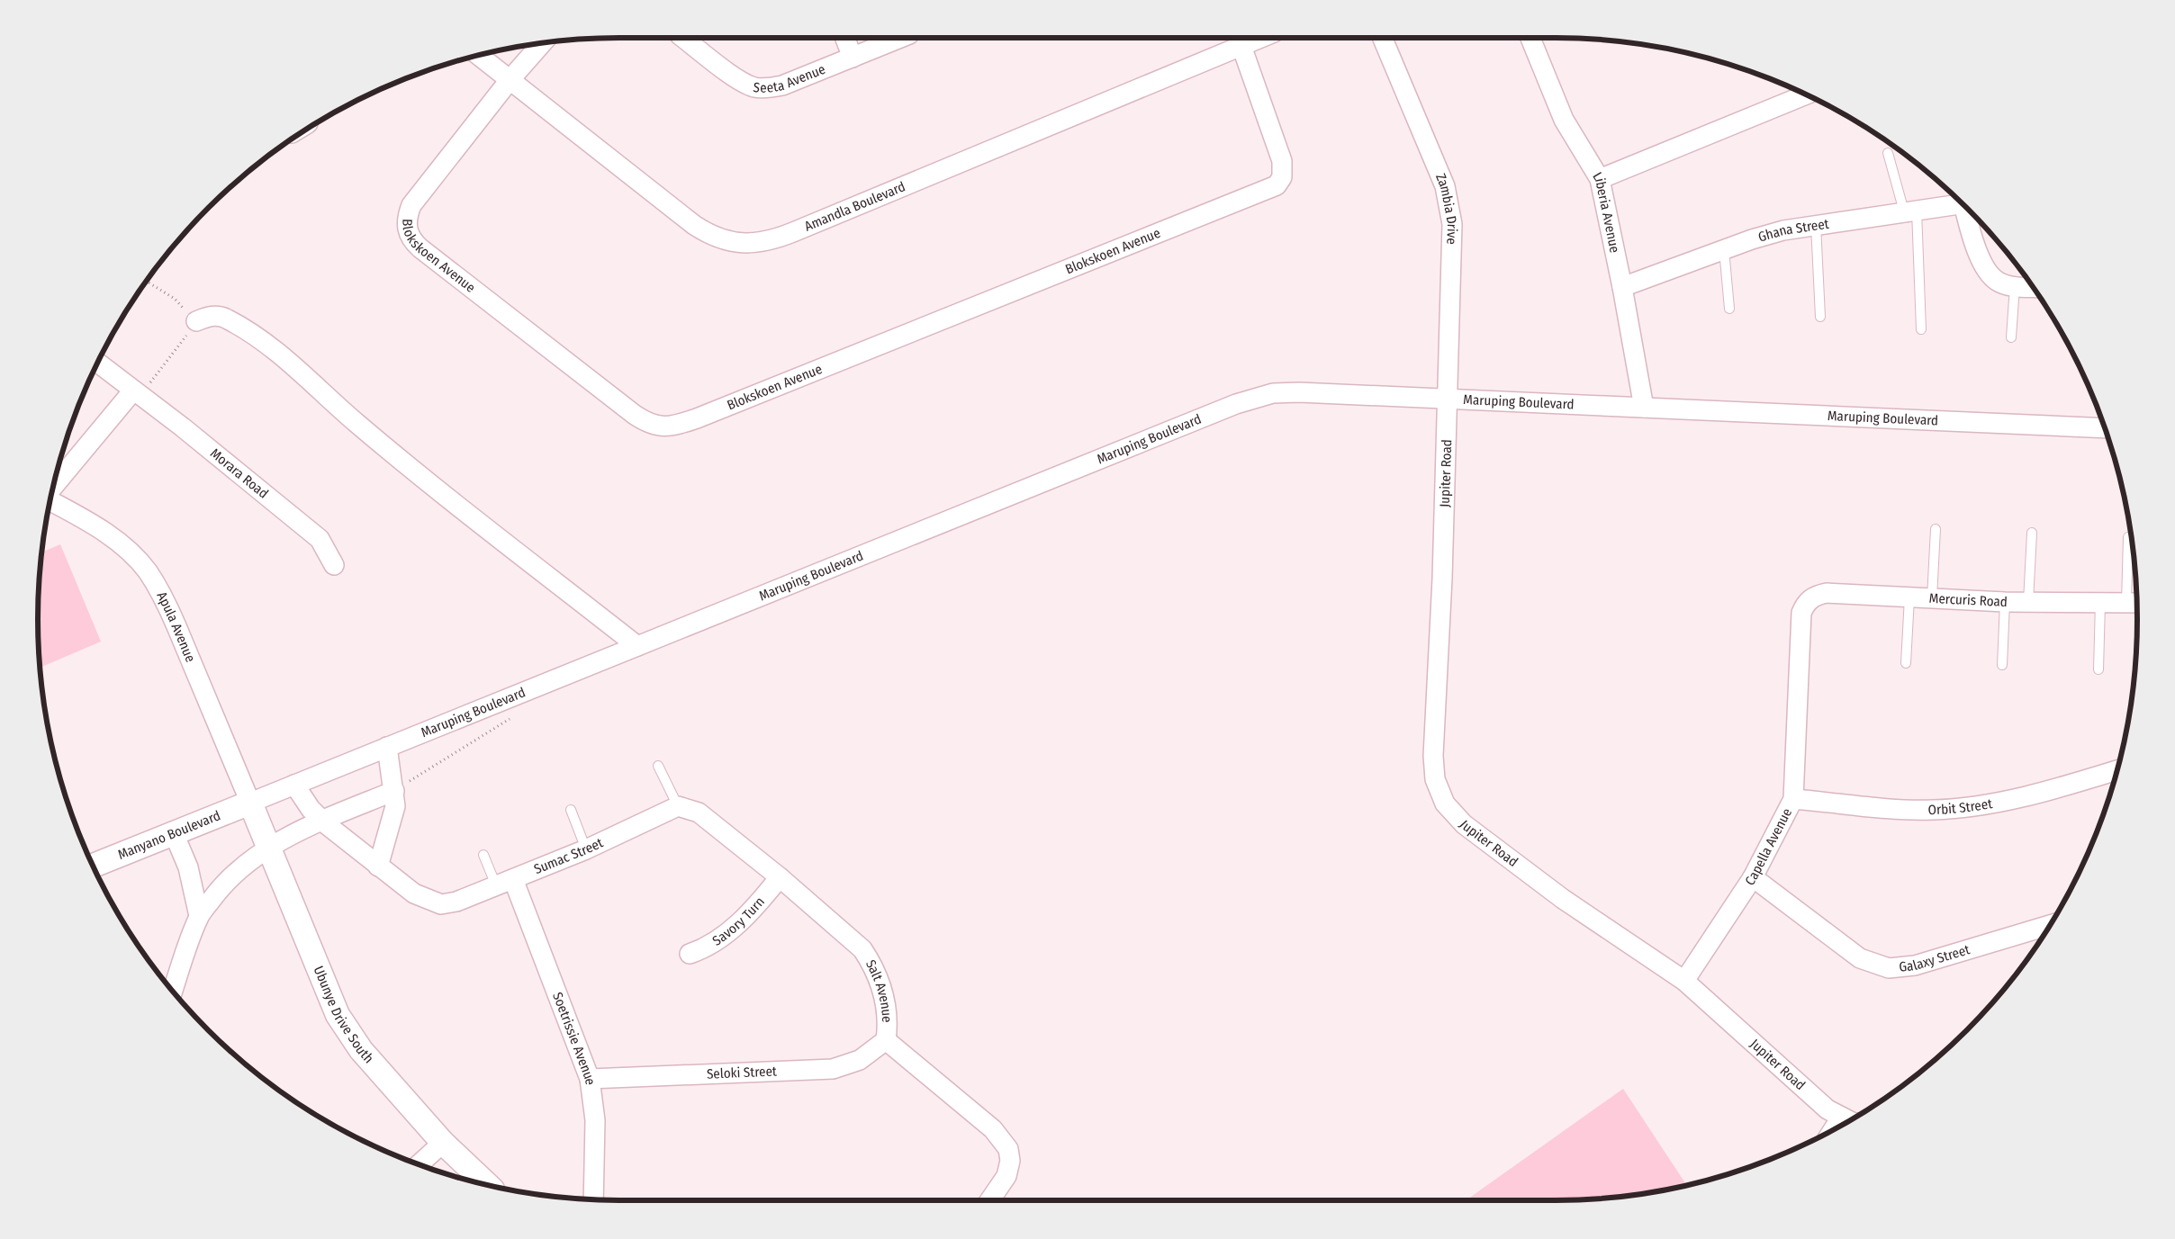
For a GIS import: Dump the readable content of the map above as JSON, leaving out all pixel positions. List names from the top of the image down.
{
  "streets": {
    "street": [
      "Seeta Avenue",
      "Amandla Boulevard",
      "Zambia Drive",
      "Liberia Avenue",
      "Ghana Street",
      "Blokskoen Avenue",
      "Maruping Boulevard",
      "Morara Road",
      "Jupiter Road",
      "Mercuris Road",
      "Apula Avenue",
      "Orbit Street",
      "Manyano Boulevard",
      "Capella Avenue",
      "Sumac Street",
      "Savory Turn",
      "Galaxy Street",
      "Salt Avenue",
      "Ubunye Drive South",
      "Soetrissie Avenue",
      "Seloki Street"
    ]
  },
  "crossings": [
    ["Amandla Boulevard", "Blokskoen Avenue"],
    ["Zambia Drive", "Maruping Boulevard"],
    ["Zambia Drive", "Jupiter Road"],
    ["Liberia Avenue", "Ghana Street"],
    ["Liberia Avenue", "Maruping Boulevard"],
    ["Maruping Boulevard", "Jupiter Road"],
    ["Maruping Boulevard", "Apula Avenue"],
    ["Maruping Boulevard", "Manyano Boulevard"],
    ["Maruping Boulevard", "Sumac Street"],
    ["Maruping Boulevard", "Ubunye Drive South"],
    ["Jupiter Road", "Capella Avenue"],
    ["Mercuris Road", "Capella Avenue"],
    ["Apula Avenue", "Manyano Boulevard"],
    ["Apula Avenue", "Ubunye Drive South"],
    ["Orbit Street", "Capella Avenue"],
    ["Manyano Boulevard", "Ubunye Drive South"],
    ["Capella Avenue", "Galaxy Street"],
    ["Sumac Street", "Salt Avenue"],
    ["Sumac Street", "Soetrissie Avenue"],
    ["Savory Turn", "Salt Avenue"],
    ["Salt Avenue", "Seloki Street"],
    ["Soetrissie Avenue", "Seloki Street"]
  ]
}
